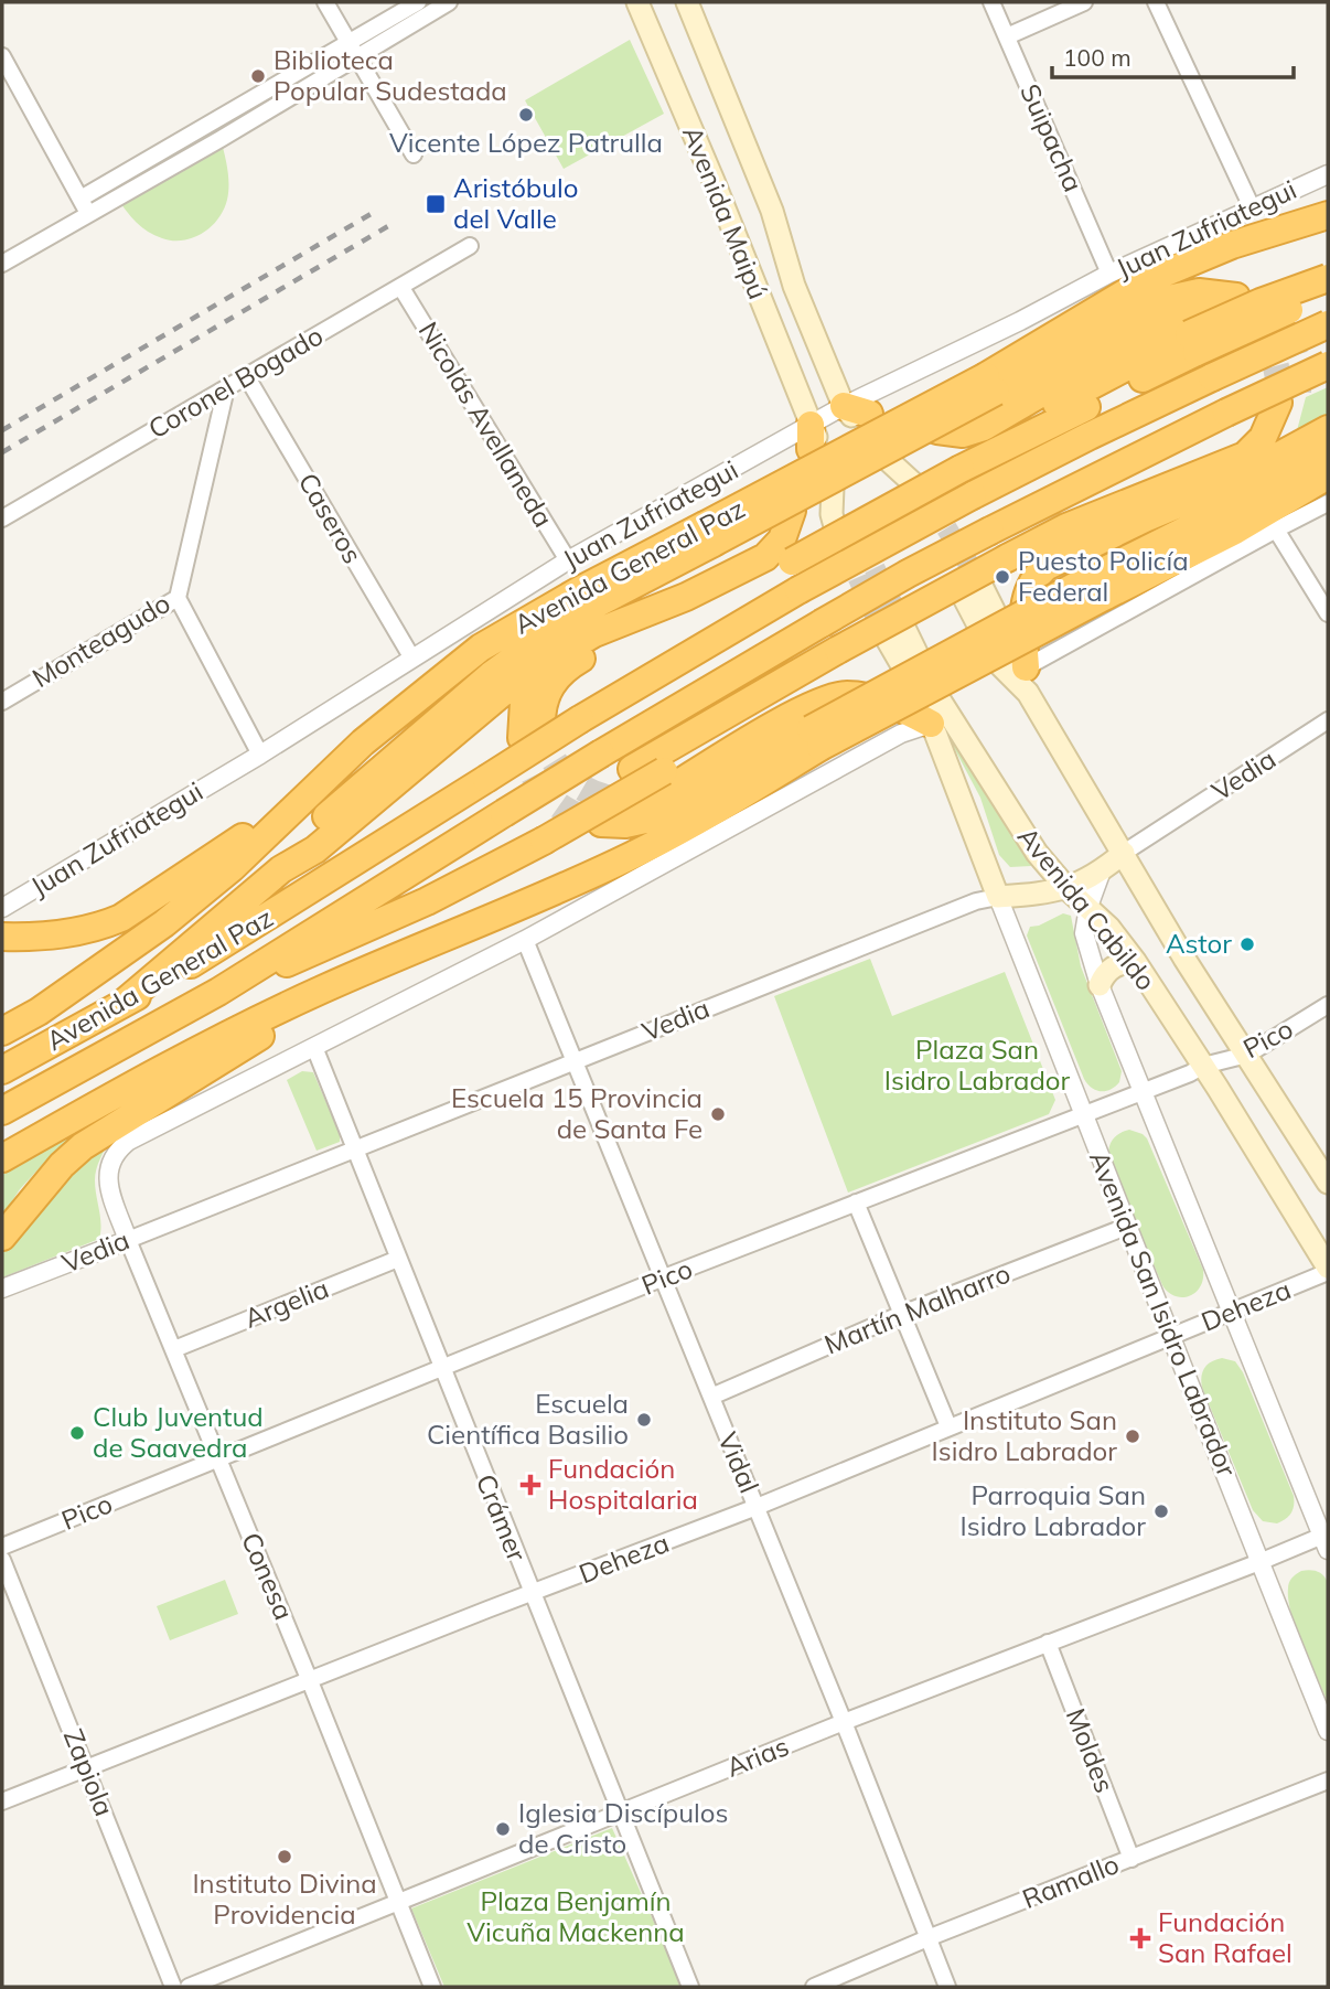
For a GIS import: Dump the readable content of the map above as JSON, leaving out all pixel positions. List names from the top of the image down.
{
  "streets": {
    "highway": ["Avenida General Paz"],
    "main road": ["Avenida Maipú", "Vedia", "Avenida Cabildo"],
    "street": [
      "Suipacha",
      "Juan Zufriategui",
      "Coronel Bogado",
      "Nicolás Avellaneda",
      "Caseros",
      "Monteagudo",
      "Pico",
      "Argelia",
      "Deheza",
      "Martín Malharro",
      "Avenida San Isidro Labrador",
      "Vidal",
      "Crámer",
      "Conesa",
      "Moldes",
      "Arias",
      "Zapiola",
      "Ramallo"
    ]
  },
  "crossings": [
    ["Suipacha", "Juan Zufriategui"],
    ["Avenida Maipú", "Juan Zufriategui"],
    ["Juan Zufriategui", "Nicolás Avellaneda"],
    ["Juan Zufriategui", "Caseros"],
    ["Coronel Bogado", "Nicolás Avellaneda"],
    ["Coronel Bogado", "Caseros"],
    ["Coronel Bogado", "Monteagudo"],
    ["Vedia", "Avenida Cabildo"],
    ["Vedia", "Avenida San Isidro Labrador"],
    ["Vedia", "Vidal"],
    ["Vedia", "Crámer"],
    ["Vedia", "Conesa"],
    ["Avenida Cabildo", "Pico"],
    ["Avenida Cabildo", "Deheza"],
    ["Avenida Cabildo", "Avenida San Isidro Labrador"],
    ["Pico", "Avenida San Isidro Labrador"],
    ["Pico", "Vidal"],
    ["Pico", "Crámer"],
    ["Pico", "Conesa"],
    ["Argelia", "Crámer"],
    ["Argelia", "Conesa"],
    ["Deheza", "Avenida San Isidro Labrador"],
    ["Deheza", "Vidal"],
    ["Deheza", "Crámer"],
    ["Deheza", "Conesa"],
    ["Deheza", "Zapiola"],
    ["Martín Malharro", "Avenida San Isidro Labrador"],
    ["Martín Malharro", "Vidal"],
    ["Avenida San Isidro Labrador", "Arias"],
    ["Vidal", "Arias"],
    ["Vidal", "Ramallo"],
    ["Crámer", "Conesa"],
    ["Crámer", "Arias"],
    ["Conesa", "Arias"],
    ["Moldes", "Arias"],
    ["Moldes", "Ramallo"]
  ],
  "parks": ["Plaza San Isidro Labrador", "Plaza Benjamín Vicuña Mackenna"],
  "places": {
    "other": [
      "Biblioteca Popular Sudestada",
      "Vicente López Patrulla",
      "Puesto Policía Federal",
      "Astor",
      "Escuela 15 Provincia de Santa Fe",
      "Escuela Científica Basilio",
      "Club Juventud de Saavedra",
      "Instituto San Isidro Labrador",
      "Parroquia San Isidro Labrador",
      "Iglesia Discípulos de Cristo",
      "Instituto Divina Providencia"
    ],
    "transit": ["Aristóbulo del Valle"],
    "health": ["Fundación Hospitalaria", "Fundación San Rafael"]
  },
  "scale_bar": "100 m"
}
